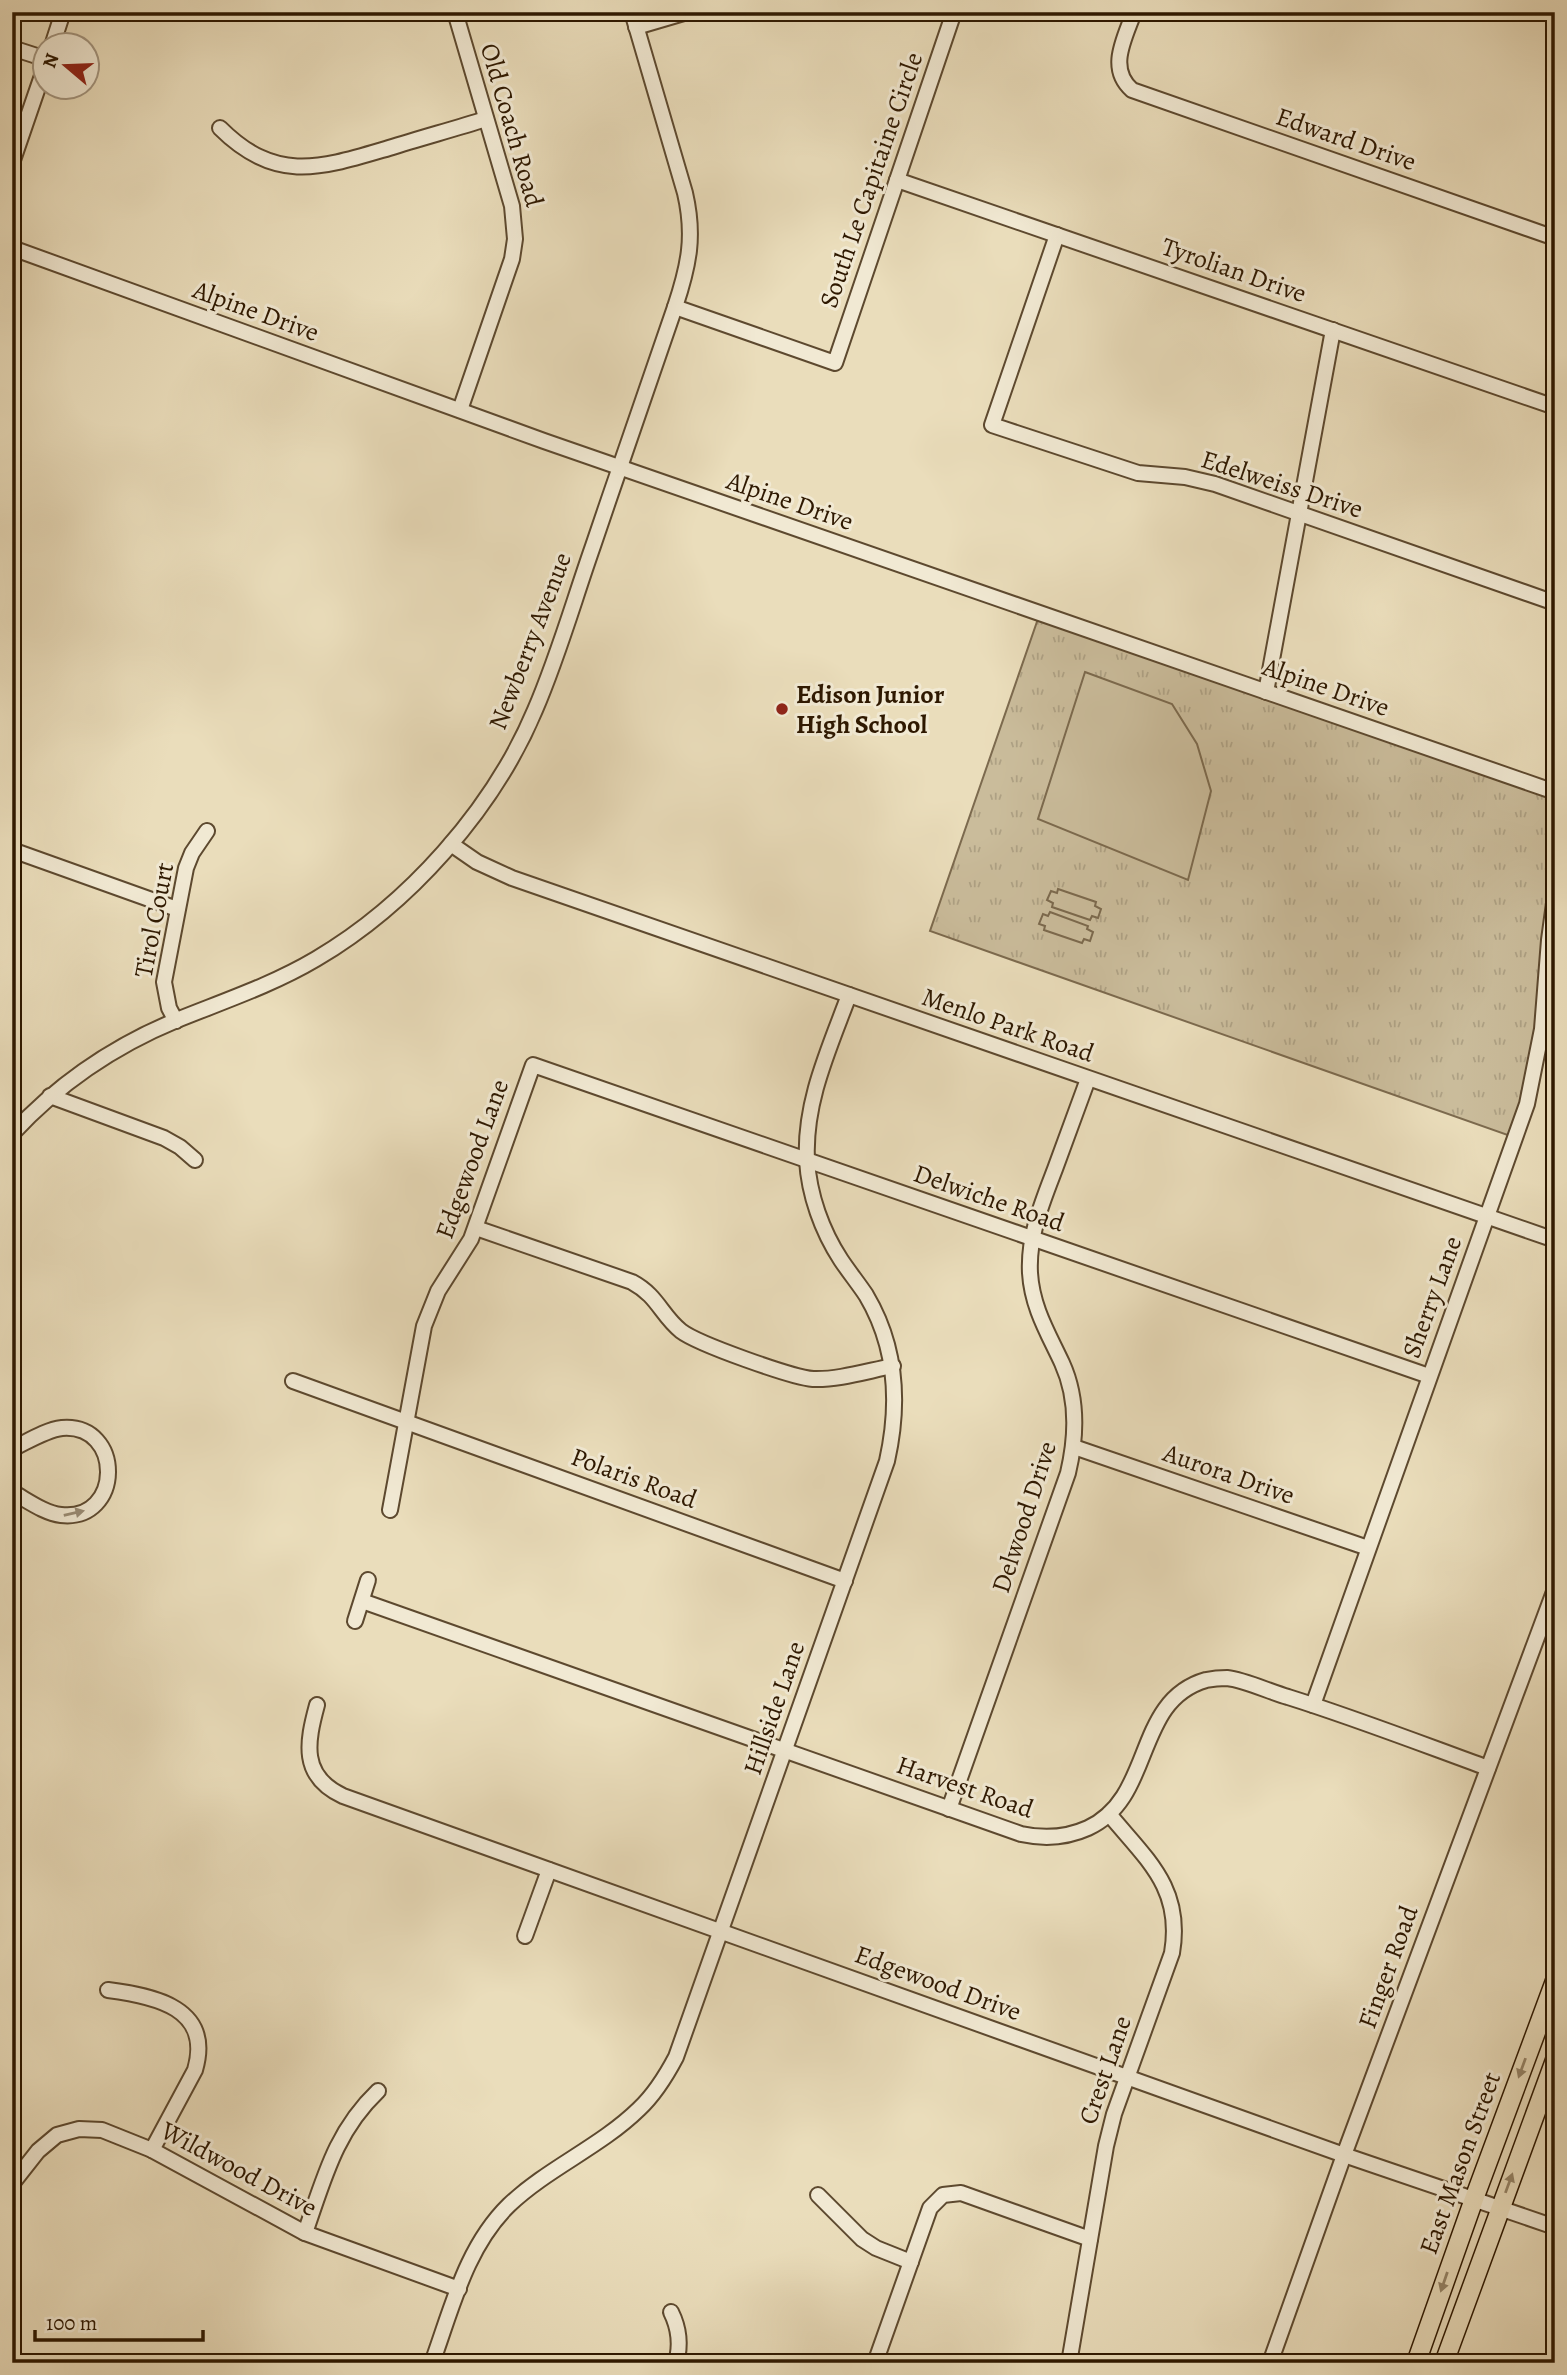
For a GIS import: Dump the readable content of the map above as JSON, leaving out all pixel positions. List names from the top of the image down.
{
  "streets": {
    "main road": ["East Mason Street"],
    "street": [
      "Old Coach Road",
      "Edward Drive",
      "South Le Capitaine Circle",
      "Tyrolian Drive",
      "Alpine Drive",
      "Edelweiss Drive",
      "Newberry Avenue",
      "Tirol Court",
      "Menlo Park Road",
      "Edgewood Lane",
      "Delwiche Road",
      "Sherry Lane",
      "Aurora Drive",
      "Polaris Road",
      "Delwood Drive",
      "Hillside Lane",
      "Harvest Road",
      "Finger Road",
      "Edgewood Drive",
      "Crest Lane",
      "Wildwood Drive"
    ]
  },
  "crossings": [
    ["Old Coach Road", "Alpine Drive"],
    ["South Le Capitaine Circle", "Tyrolian Drive"],
    ["South Le Capitaine Circle", "Newberry Avenue"],
    ["Tyrolian Drive", "Edelweiss Drive"],
    ["Alpine Drive", "Newberry Avenue"],
    ["Newberry Avenue", "Tirol Court"],
    ["Newberry Avenue", "Menlo Park Road"],
    ["Menlo Park Road", "Sherry Lane"],
    ["Menlo Park Road", "Delwood Drive"],
    ["Menlo Park Road", "Hillside Lane"],
    ["Edgewood Lane", "Delwiche Road"],
    ["Edgewood Lane", "Polaris Road"],
    ["Delwiche Road", "Sherry Lane"],
    ["Delwiche Road", "Delwood Drive"],
    ["Delwiche Road", "Hillside Lane"],
    ["Sherry Lane", "Aurora Drive"],
    ["Sherry Lane", "Harvest Road"],
    ["Aurora Drive", "Delwood Drive"],
    ["Polaris Road", "Hillside Lane"],
    ["Delwood Drive", "Harvest Road"],
    ["Hillside Lane", "Harvest Road"],
    ["Hillside Lane", "Edgewood Drive"],
    ["Hillside Lane", "Wildwood Drive"],
    ["Harvest Road", "Finger Road"],
    ["Harvest Road", "Crest Lane"],
    ["Finger Road", "Edgewood Drive"],
    ["Edgewood Drive", "Crest Lane"],
    ["Edgewood Drive", "East Mason Street"]
  ],
  "places": ["Edison Junior High School"],
  "scale_bar": "100 m",
  "north": "left"
}
